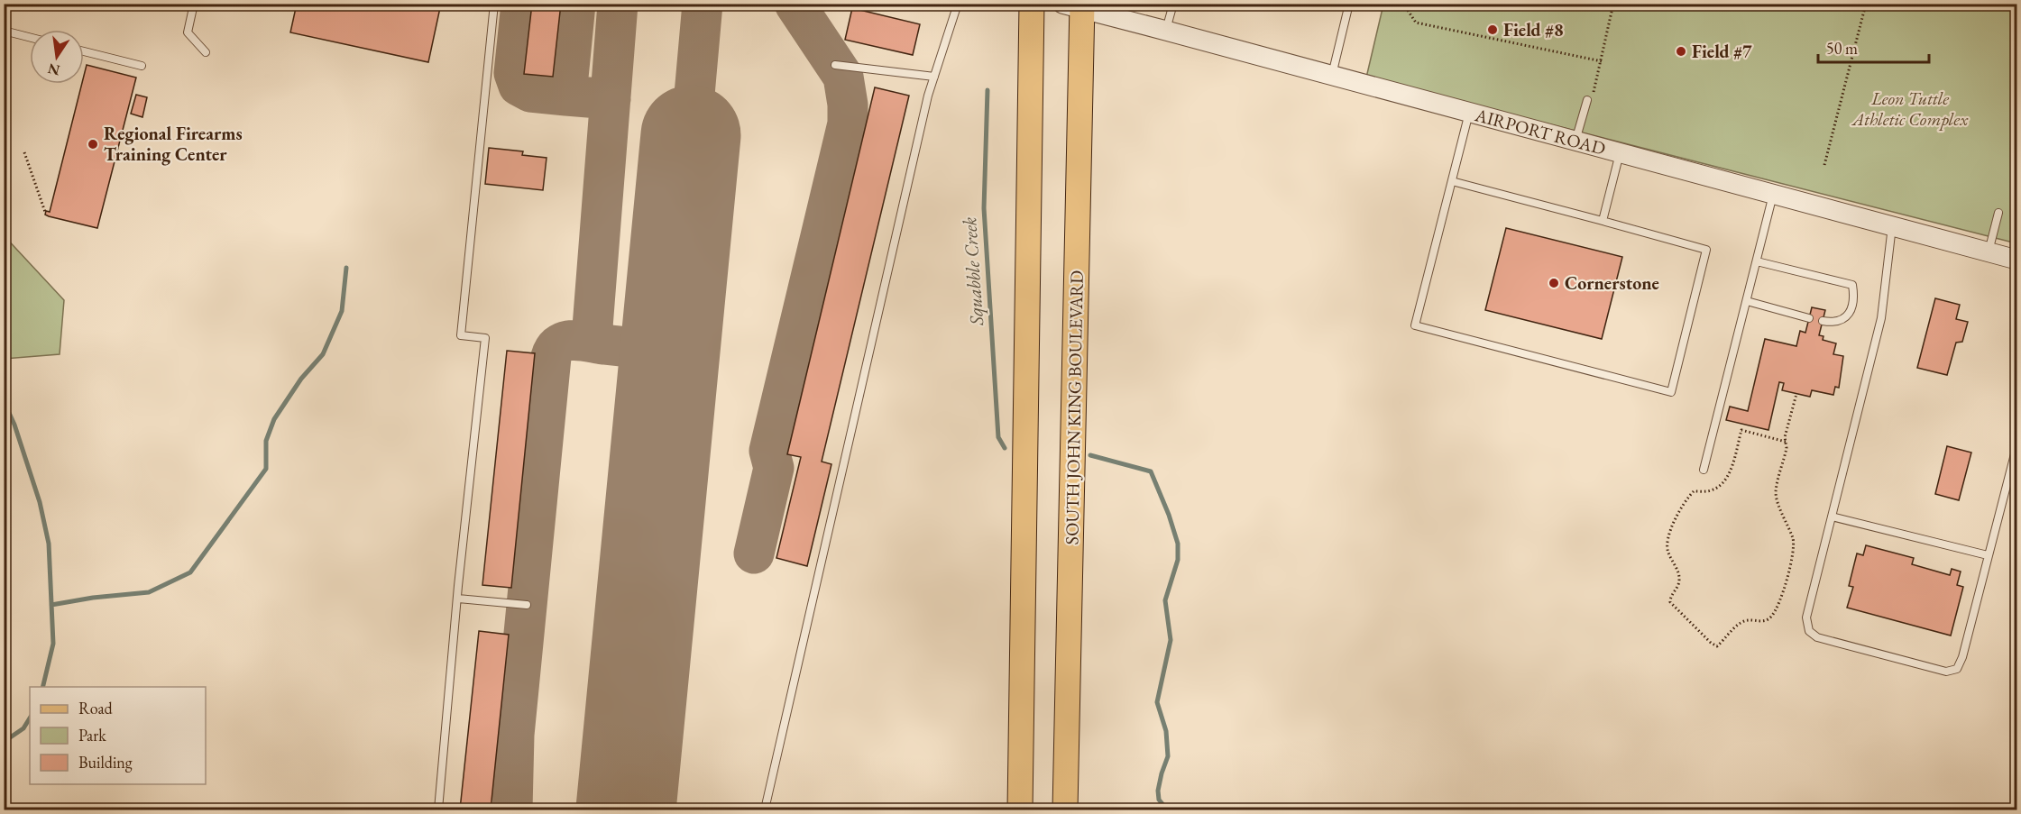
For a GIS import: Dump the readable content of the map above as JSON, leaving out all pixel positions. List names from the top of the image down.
{
  "streets": {
    "main road": ["SOUTH JOHN KING BOULEVARD"],
    "street": ["AIRPORT ROAD"]
  },
  "crossings": [
    ["AIRPORT ROAD", "SOUTH JOHN KING BOULEVARD"]
  ],
  "water": ["Squabble Creek"],
  "parks": ["Leon Tuttle Athletic Complex"],
  "places": [
    "Field #8",
    "Field #7",
    "Regional Firearms Training Center",
    "Cornerstone"
  ],
  "legend": ["Road", "Park", "Building"],
  "scale_bar": "50 m",
  "north": "bottom"
}
